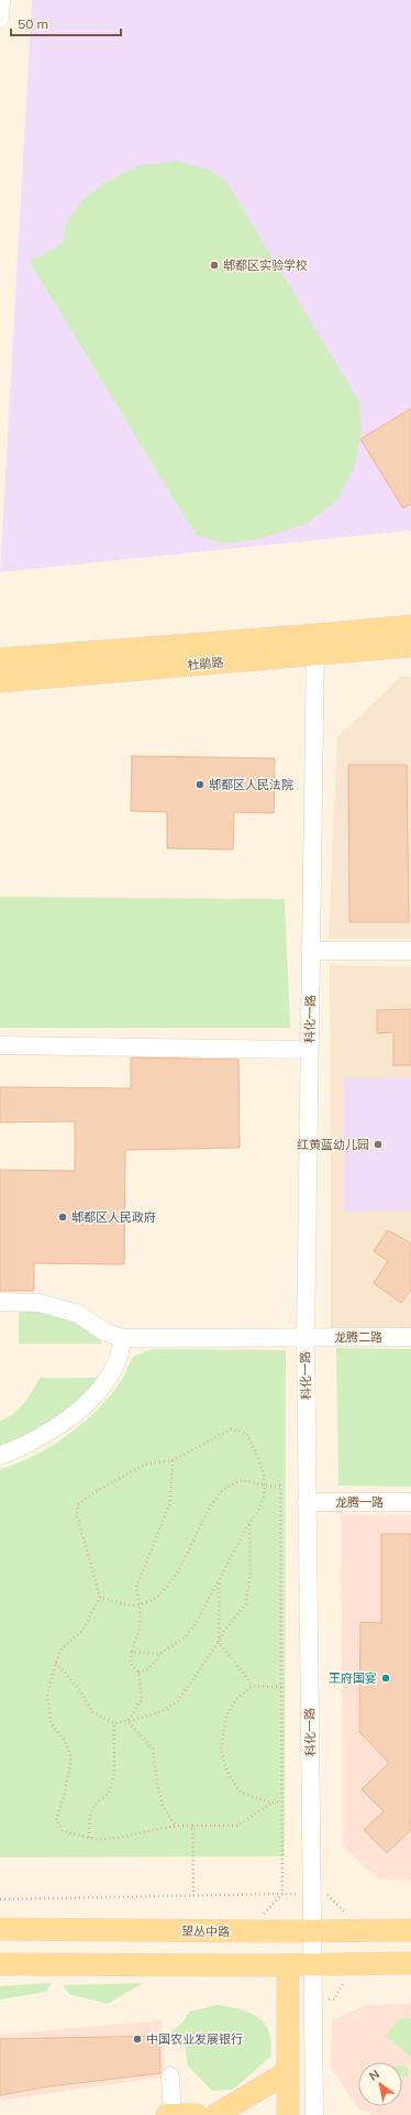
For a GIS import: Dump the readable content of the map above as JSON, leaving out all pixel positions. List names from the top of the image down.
{
  "streets": {
    "main road": ["杜鹃路", "望丛中路"],
    "street": ["科化一路", "龙腾二路", "龙腾一路"]
  },
  "crossings": [
    ["杜鹃路", "科化一路"],
    ["科化一路", "龙腾二路"],
    ["科化一路", "龙腾一路"],
    ["科化一路", "望丛中路"]
  ],
  "places": [
    "郫都区实验学校",
    "郫都区人民法院",
    "红黄蓝幼儿园",
    "郫都区人民政府",
    "王府国宴",
    "中国农业发展银行"
  ],
  "scale_bar": "50 m",
  "north": "top left"
}
